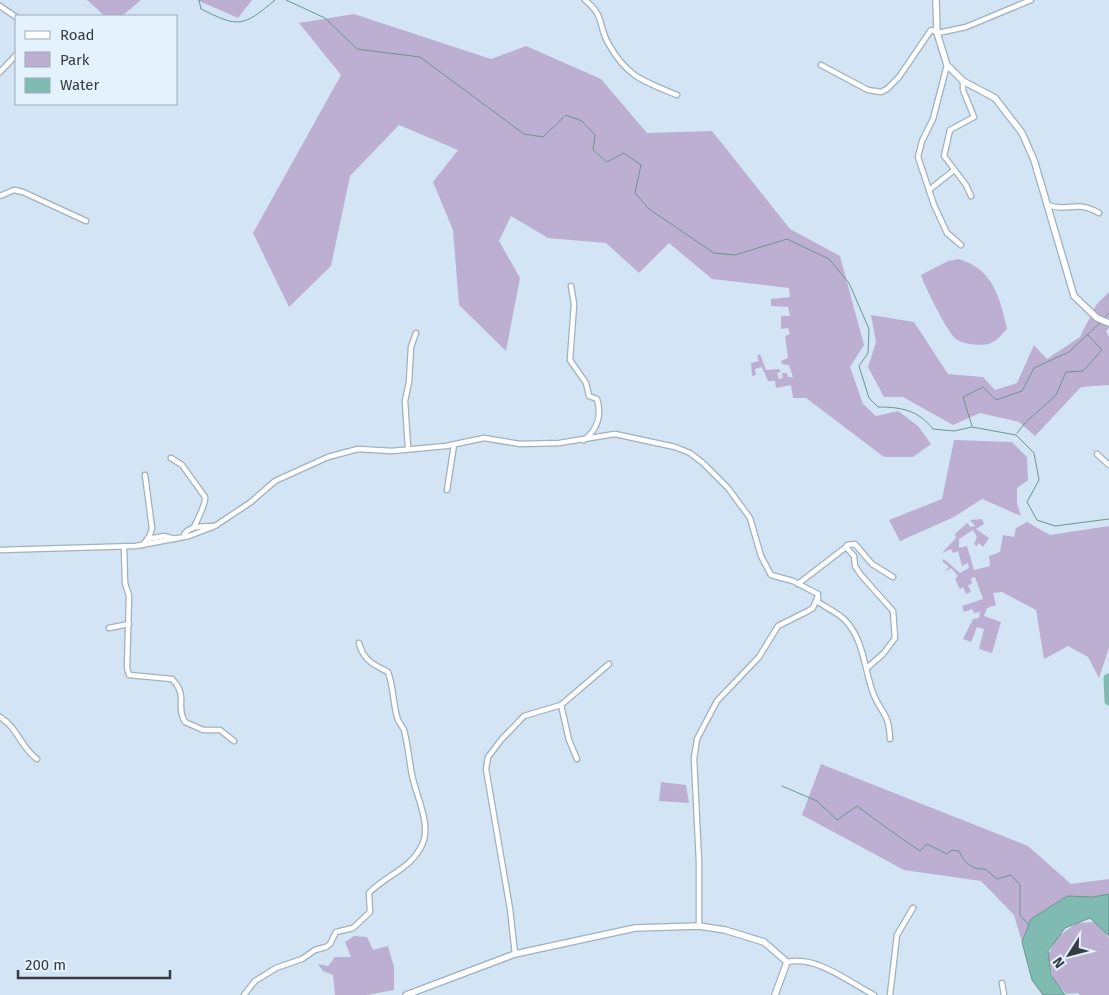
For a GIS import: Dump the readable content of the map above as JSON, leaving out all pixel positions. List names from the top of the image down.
{
  "legend": ["Road", "Park", "Water"],
  "scale_bar": "200 m",
  "north": "bottom left"
}
